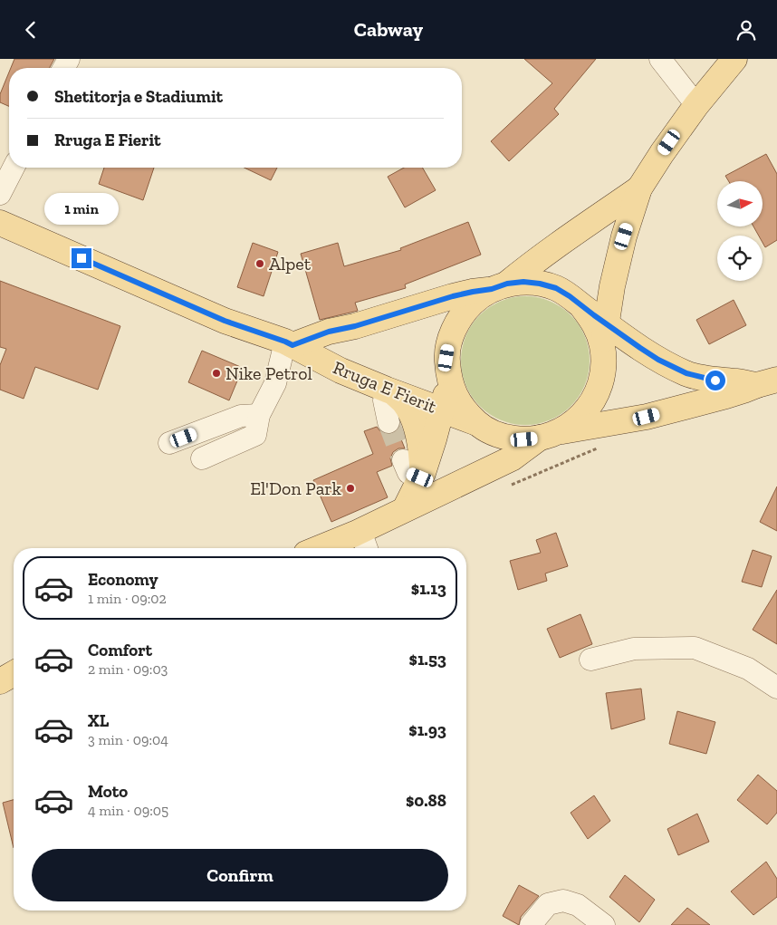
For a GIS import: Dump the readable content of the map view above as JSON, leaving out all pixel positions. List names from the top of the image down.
{
  "streets": {
    "main road": ["Rruga E Fierit"]
  },
  "places": ["Alpet", "Nike Petrol", "El'Don Park"],
  "north": "right",
  "page": {
    "header": "Cabway",
    "banner": ["Shetitorja e Stadiumit", "Rruga E Fierit"],
    "bubble": "1 min",
    "list": [
      {
        "name": "Economy",
        "note": "1 min · 09:02",
        "value": "$1.13"
      },
      {
        "name": "Comfort",
        "note": "2 min · 09:03",
        "value": "$1.53"
      },
      {
        "name": "XL",
        "note": "3 min · 09:04",
        "value": "$1.93"
      },
      {
        "name": "Moto",
        "note": "4 min · 09:05",
        "value": "$0.88"
      }
    ],
    "buttons": "Confirm"
  }
}
